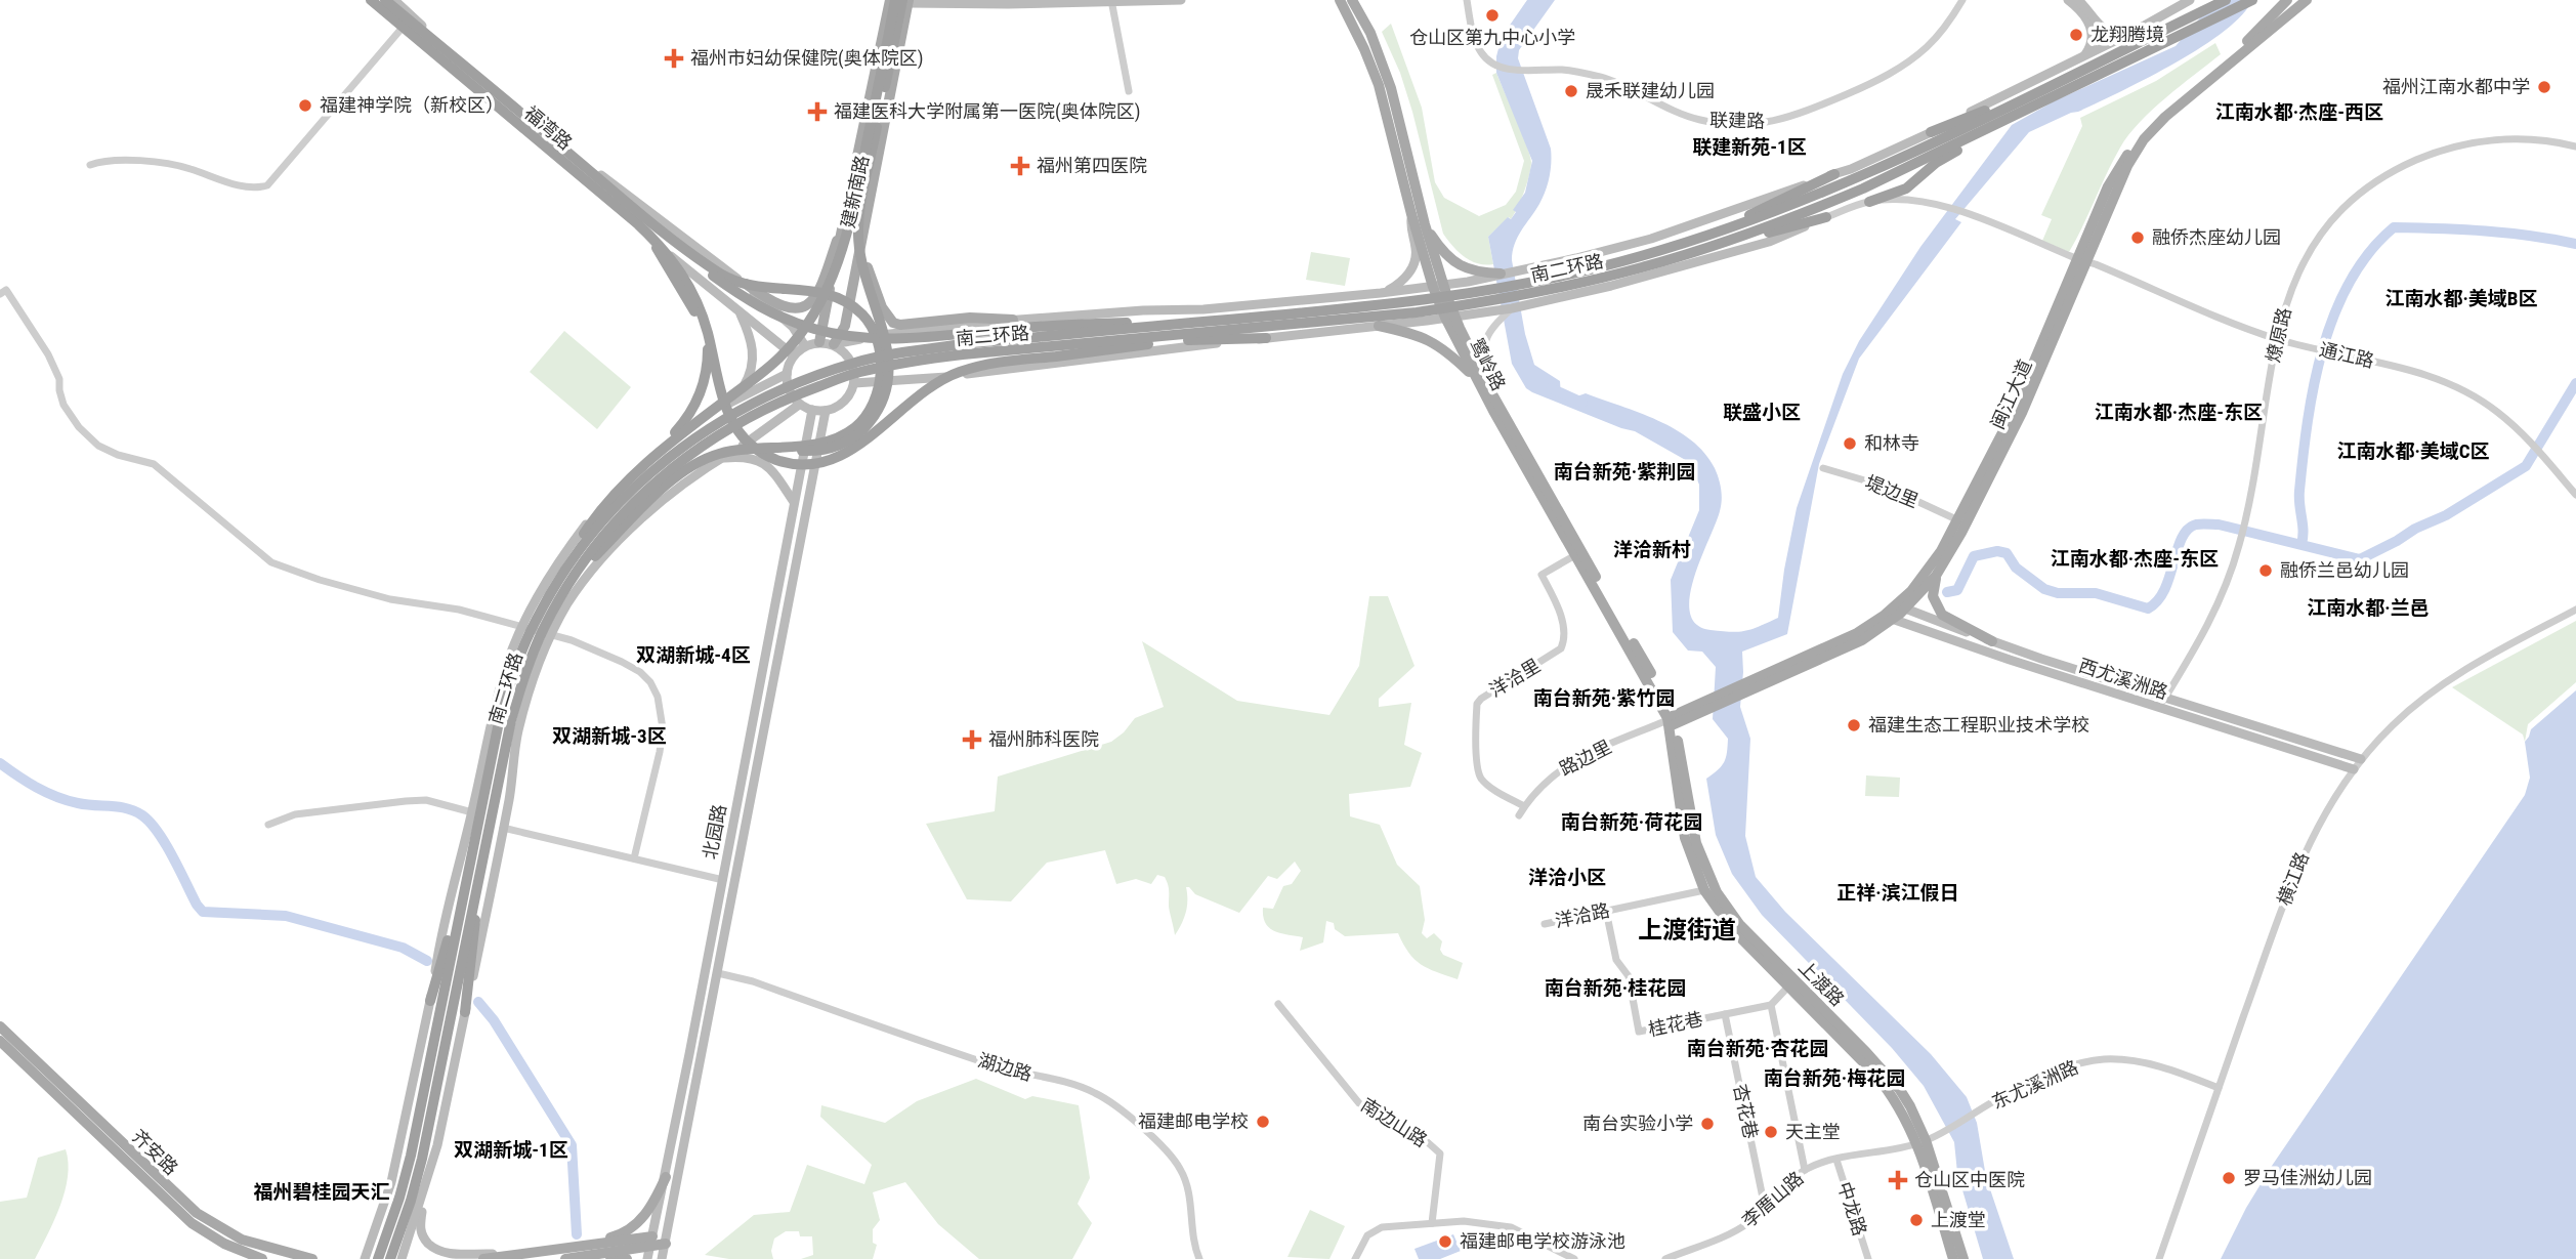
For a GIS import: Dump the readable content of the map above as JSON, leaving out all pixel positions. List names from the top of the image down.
{
  "streets": {
    "highway": ["福湾路", "南二环路"],
    "main road": [
      "建新南路",
      "鹭岭路",
      "闽江大道",
      "西尤溪洲路",
      "北园路",
      "上渡路",
      "齐安路"
    ],
    "street": [
      "联建路",
      "燎原路",
      "通江路",
      "堤边里",
      "洋洽里",
      "路边里",
      "横江路",
      "洋洽路",
      "桂花巷",
      "湖边路",
      "东尤溪洲路",
      "杏花巷",
      "南边山路",
      "李厝山路",
      "中龙路"
    ]
  },
  "crossings": [
    ["建新南路", "北园路"],
    ["燎原路", "通江路"],
    ["燎原路", "西尤溪洲路"],
    ["通江路", "闽江大道"],
    ["鹭岭路", "闽江大道"],
    ["鹭岭路", "洋洽里"],
    ["鹭岭路", "路边里"],
    ["鹭岭路", "上渡路"],
    ["闽江大道", "堤边里"],
    ["闽江大道", "西尤溪洲路"],
    ["闽江大道", "路边里"],
    ["闽江大道", "上渡路"],
    ["洋洽里", "路边里"],
    ["西尤溪洲路", "横江路"],
    ["路边里", "上渡路"],
    ["北园路", "湖边路"],
    ["横江路", "东尤溪洲路"],
    ["洋洽路", "上渡路"],
    ["洋洽路", "桂花巷"],
    ["上渡路", "东尤溪洲路"],
    ["上渡路", "李厝山路"],
    ["桂花巷", "杏花巷"],
    ["东尤溪洲路", "李厝山路"],
    ["杏花巷", "李厝山路"],
    ["李厝山路", "中龙路"]
  ],
  "districts": [
    "江南水都·杰座-西区",
    "联建新苑-1区",
    "江南水都·美域B区",
    "联盛小区",
    "江南水都·杰座-东区",
    "江南水都·美域C区",
    "南台新苑·紫荆园",
    "洋洽新村",
    "江南水都·杰座-东区",
    "江南水都·兰邑",
    "双湖新城-4区",
    "南台新苑·紫竹园",
    "双湖新城-3区",
    "南台新苑·荷花园",
    "洋洽小区",
    "正祥·滨江假日",
    "上渡街道",
    "南台新苑·桂花园",
    "南台新苑·杏花园",
    "南台新苑·梅花园",
    "双湖新城-1区",
    "福州碧桂园天汇"
  ],
  "places": {
    "other": [
      "仓山区第九中心小学",
      "龙翔腾境",
      "福州江南水都中学",
      "晟禾联建幼儿园",
      "福建神学院（新校区）",
      "融侨杰座幼儿园",
      "和林寺",
      "融侨兰邑幼儿园",
      "福建生态工程职业技术学校",
      "福建邮电学校",
      "南台实验小学",
      "天主堂",
      "罗马佳洲幼儿园",
      "上渡堂",
      "福建邮电学校游泳池"
    ],
    "health": [
      "福州市妇幼保健院(奥体院区)",
      "福建医科大学附属第一医院(奥体院区)",
      "福州第四医院",
      "福州肺科医院",
      "仓山区中医院"
    ]
  }
}
